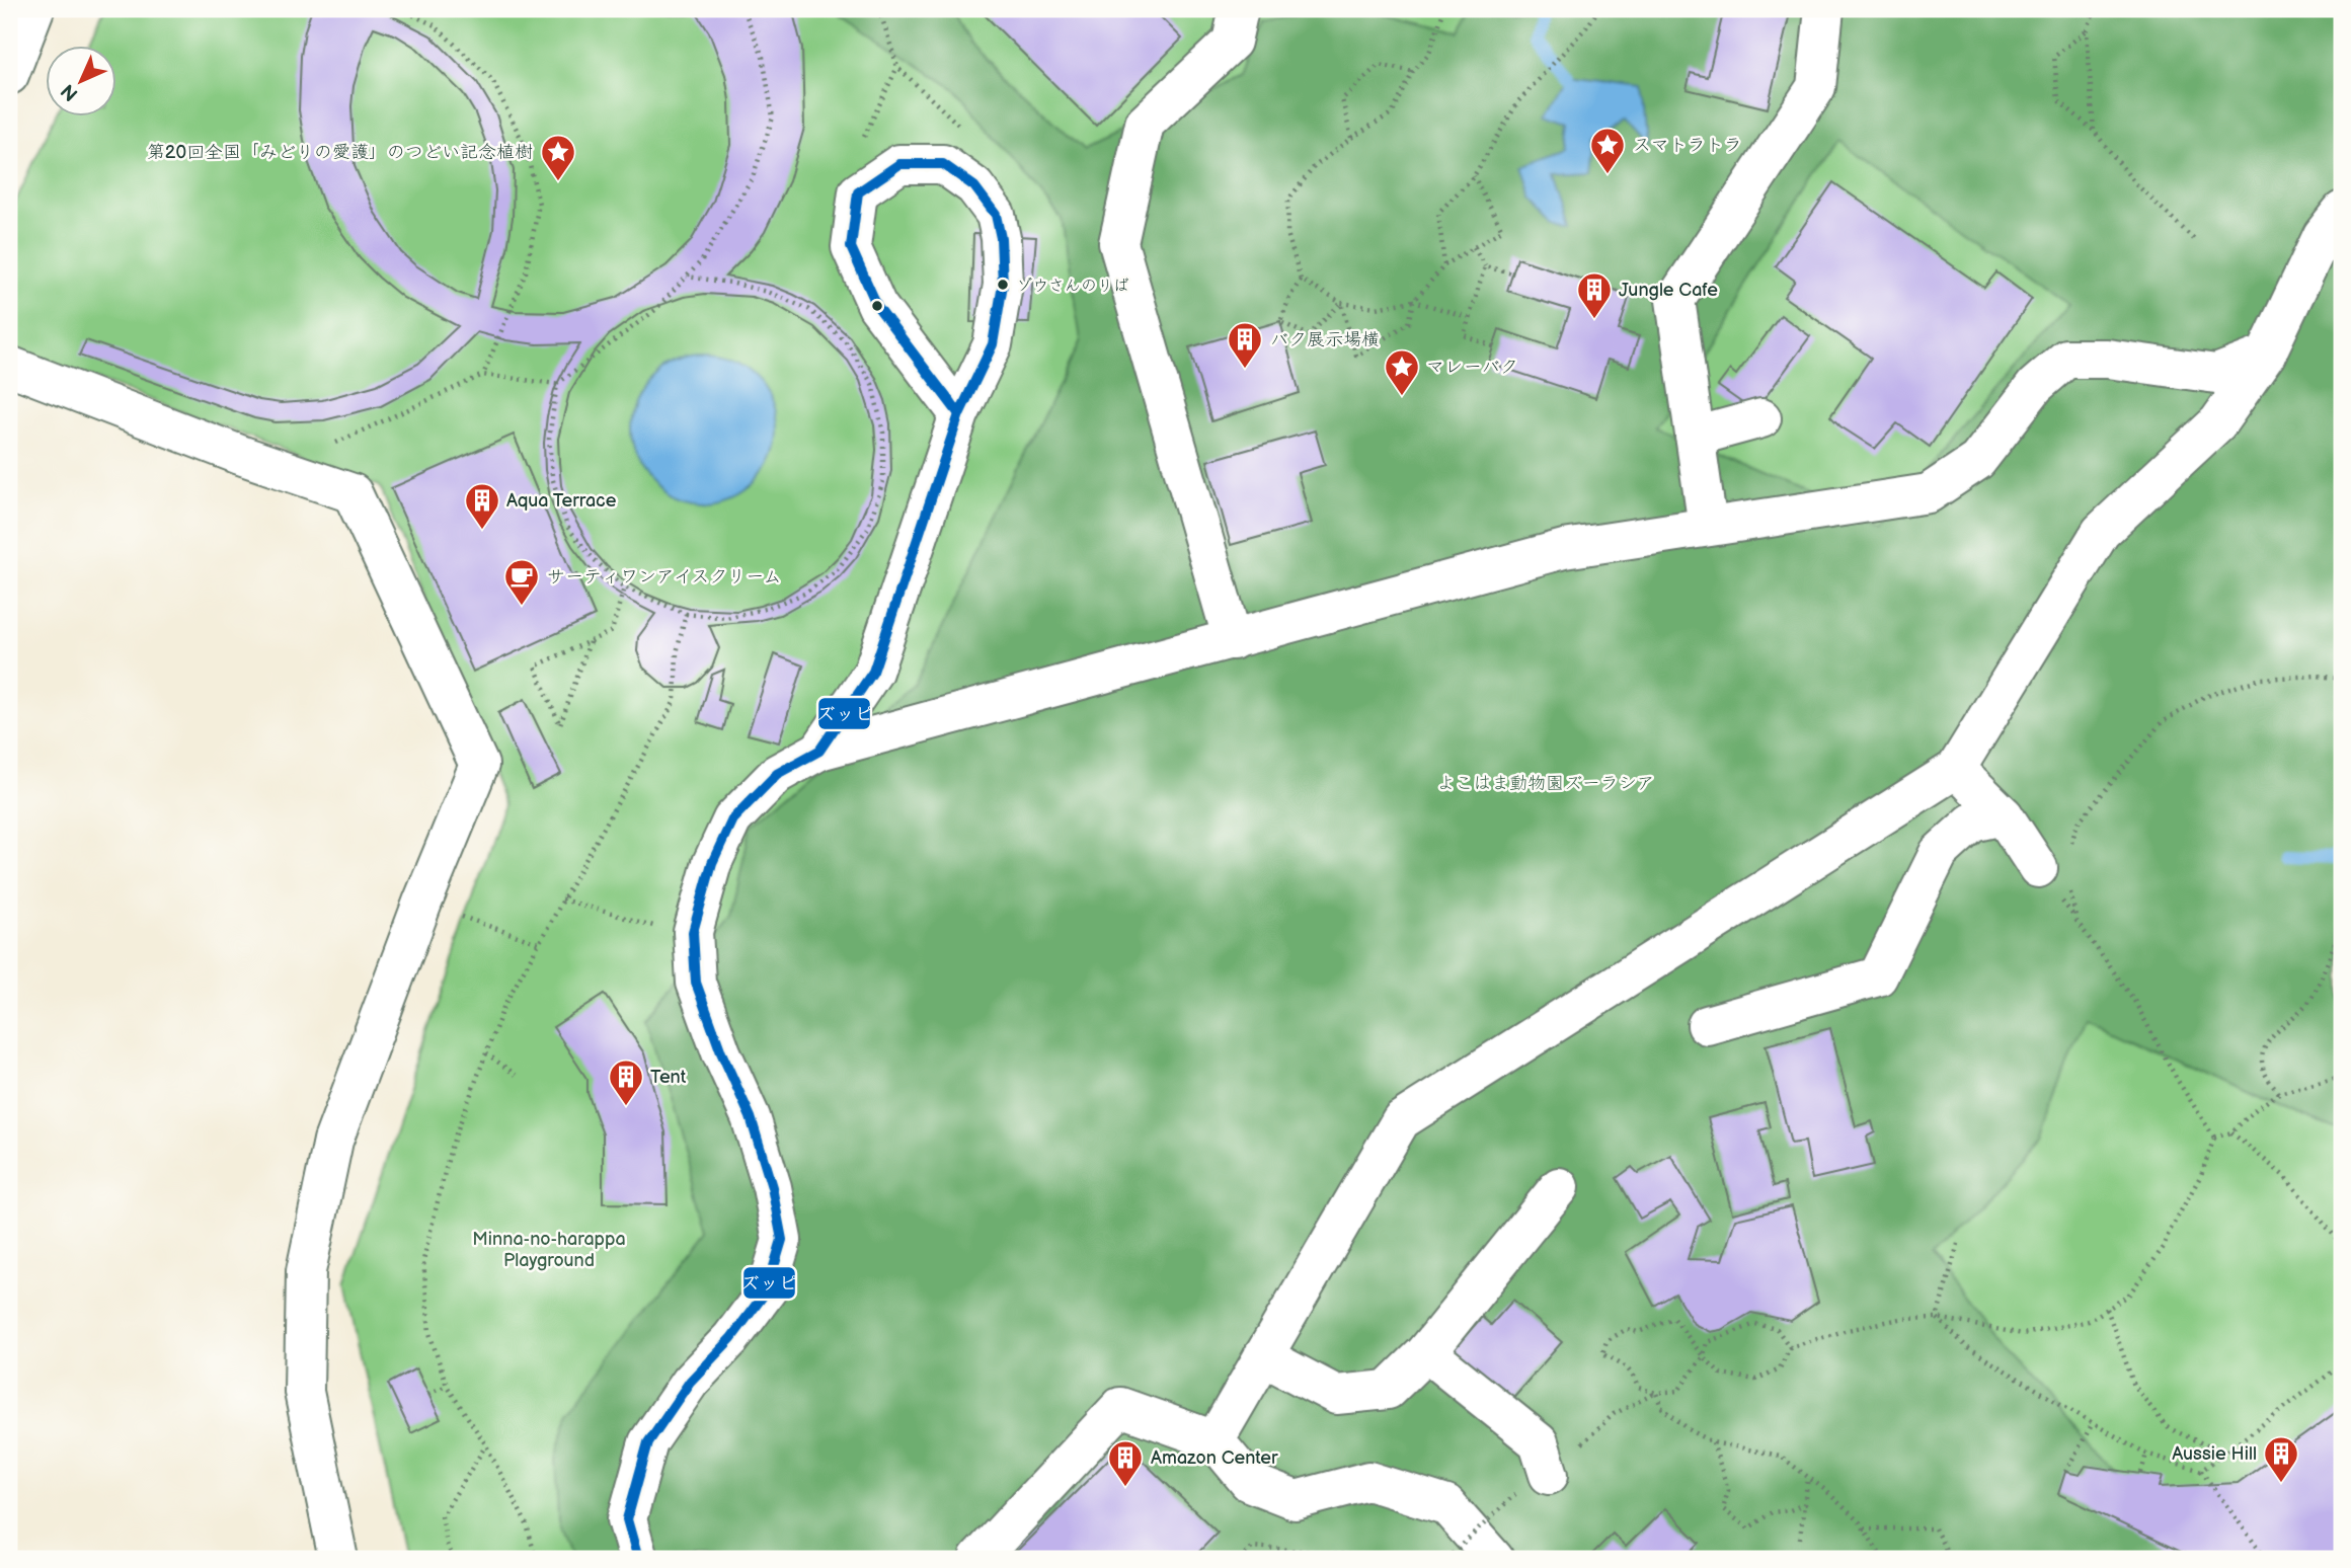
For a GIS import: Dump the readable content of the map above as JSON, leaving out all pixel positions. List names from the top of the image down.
{
  "parks": ["よこはま動物園ズーラシア", "Minna-no-harappa Playground"],
  "places": {
    "place": ["スマトラトラ", "第20回全国「みどりの愛護」のつどい記念植樹", "マレーバク"],
    "other": ["ゾウさんのりば"],
    "building": [
      "Jungle Cafe",
      "バク展示場横",
      "Aqua Terrace",
      "Tent",
      "Aussie Hill",
      "Amazon Center"
    ],
    "cafe": ["サーティワンアイスクリーム"]
  },
  "lines": ["transit line ズッピ"],
  "north": "bottom left"
}
